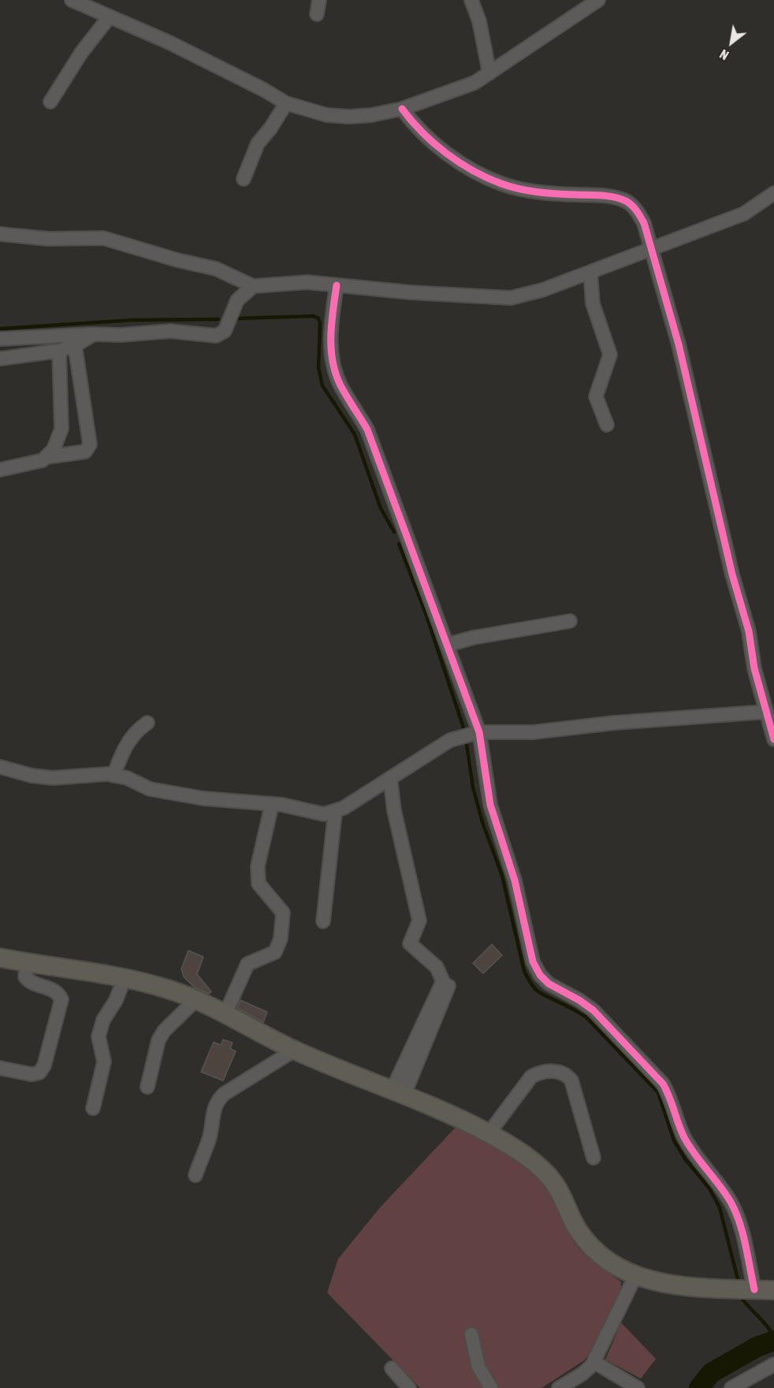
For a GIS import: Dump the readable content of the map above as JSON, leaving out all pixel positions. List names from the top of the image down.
{
  "north": "bottom left"
}
